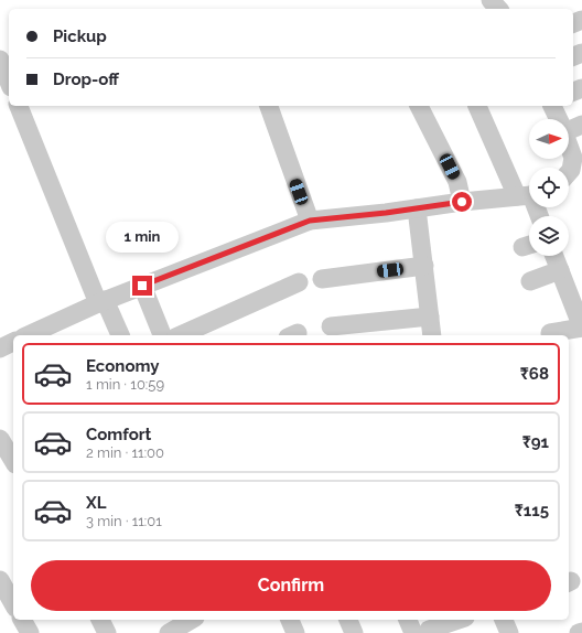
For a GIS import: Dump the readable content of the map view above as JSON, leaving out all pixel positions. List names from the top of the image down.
{
  "north": "right",
  "page": {
    "banner": ["Pickup", "Drop-off"],
    "bubble": "1 min",
    "list": [
      {
        "name": "Economy",
        "note": "1 min · 10:59",
        "value": "₹68"
      },
      {
        "name": "Comfort",
        "note": "2 min · 11:00",
        "value": "₹91"
      },
      {
        "name": "XL",
        "note": "3 min · 11:01",
        "value": "₹115"
      }
    ],
    "buttons": "Confirm"
  }
}
